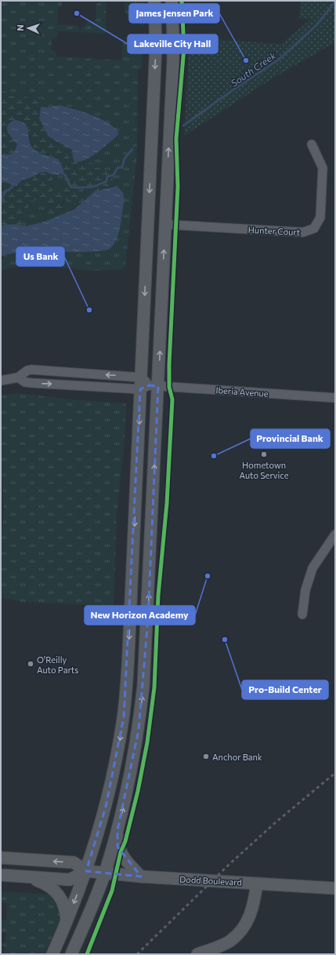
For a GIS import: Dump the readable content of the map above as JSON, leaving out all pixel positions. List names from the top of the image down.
{
  "streets": {
    "main road": ["Dodd Boulevard"],
    "street": ["Hunter Court", "Iberia Avenue"]
  },
  "water": ["South Creek"],
  "places": [
    "Lakeville City Hall",
    "James Jensen Park",
    "Us Bank",
    "Hometown Auto Service",
    "Provincial Bank",
    "New Horizon Academy",
    "Pro-Build Center",
    "O'Reilly Auto Parts",
    "Anchor Bank"
  ],
  "north": "left"
}
